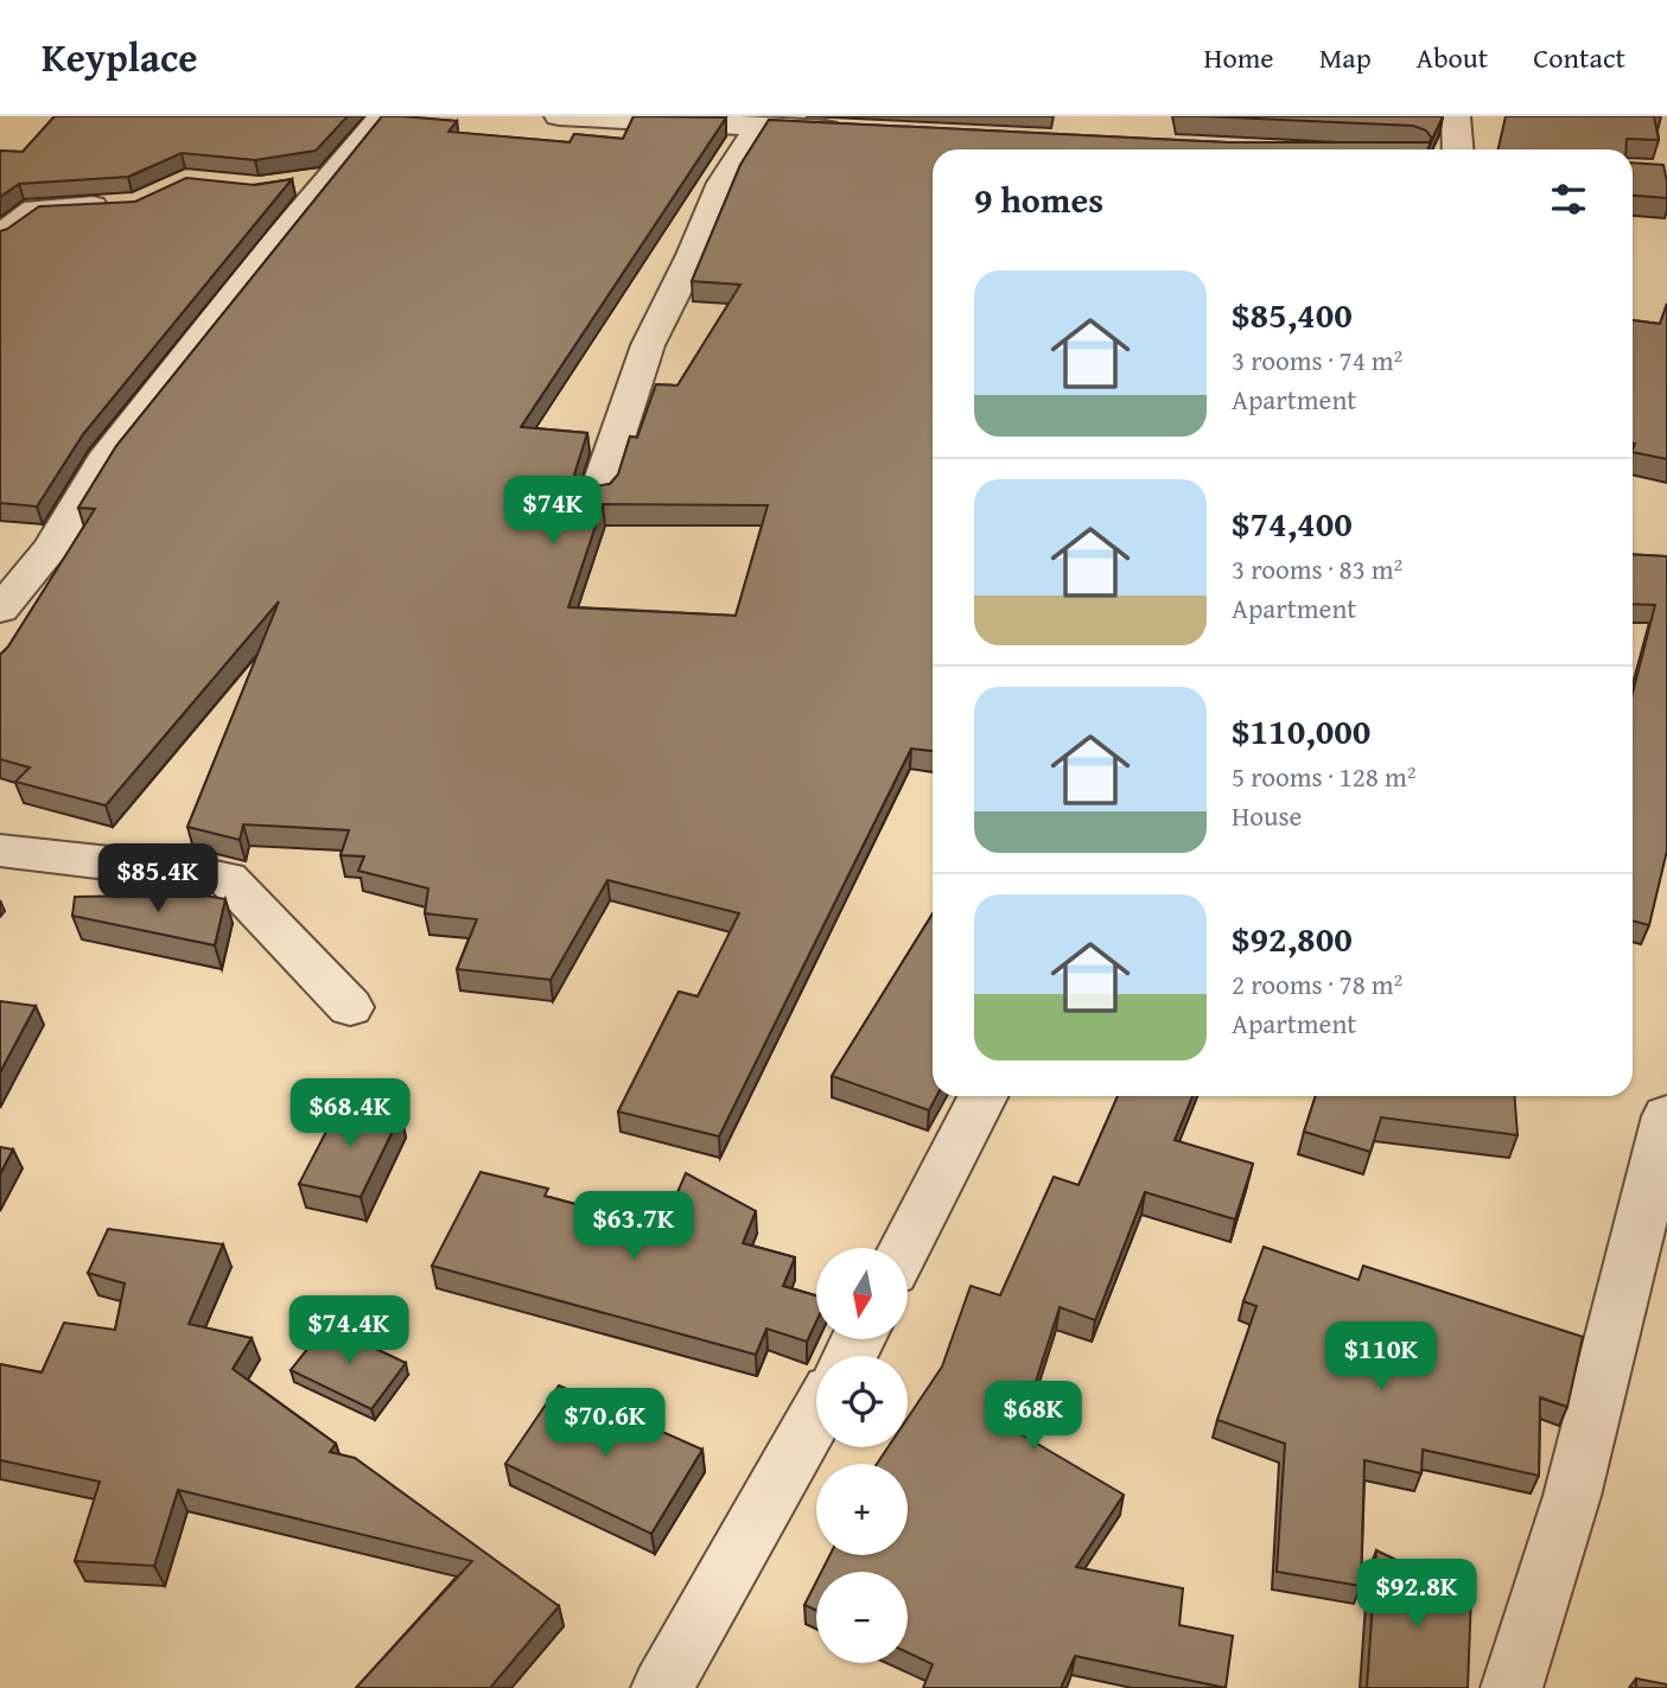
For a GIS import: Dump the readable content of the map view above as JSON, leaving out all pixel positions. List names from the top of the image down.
{
  "north": "bottom",
  "page": {
    "header": "Keyplace",
    "nav": [
      "Home",
      "Map",
      "About",
      "Contact"
    ],
    "heading": "9 homes",
    "list": [
      {
        "name": "$85,400",
        "note": "3 rooms · 74 m² · Apartment"
      },
      {
        "name": "$74,400",
        "note": "3 rooms · 83 m² · Apartment"
      },
      {
        "name": "$110,000",
        "note": "5 rooms · 128 m² · House"
      },
      {
        "name": "$92,800",
        "note": "2 rooms · 78 m² · Apartment"
      }
    ],
    "price": [
      "$74K",
      "$85.4K",
      "$68.4K",
      "$63.7K",
      "$74.4K",
      "$110K",
      "$68K",
      "$70.6K",
      "$92.8K"
    ],
    "map_buttons": ["+", "−"]
  }
}
